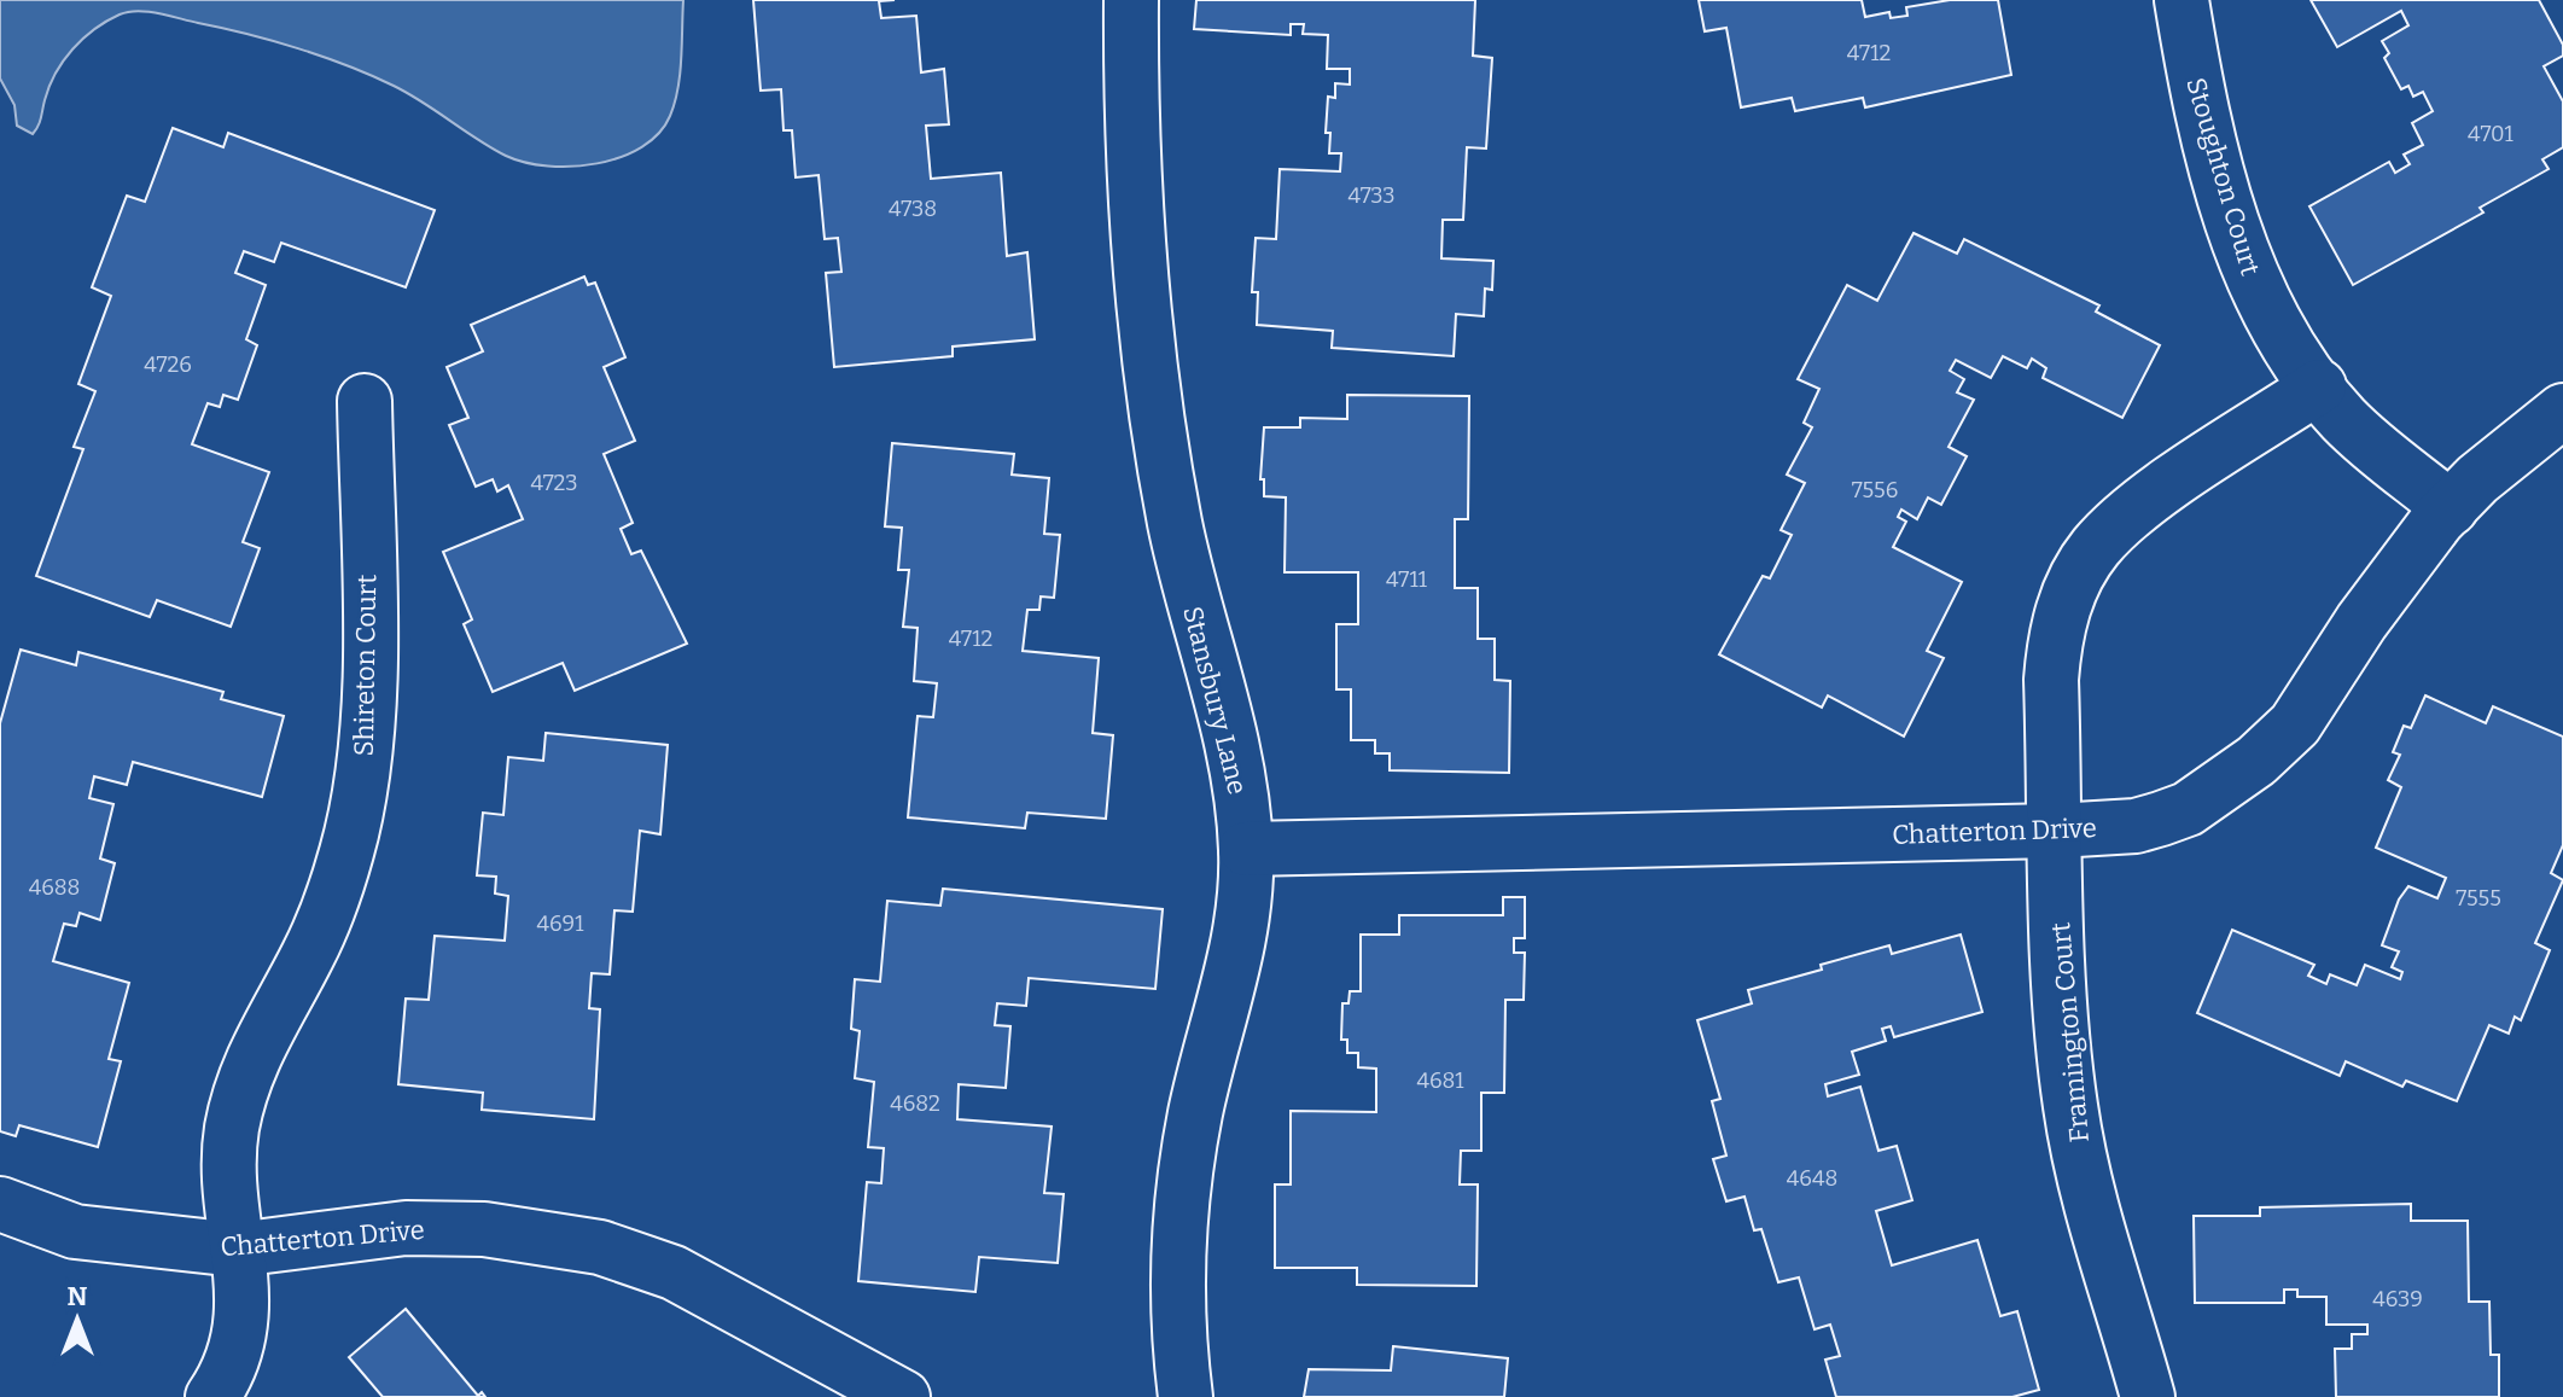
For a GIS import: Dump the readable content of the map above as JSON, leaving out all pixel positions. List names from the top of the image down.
{
  "streets": {
    "street": [
      "Stoughton Court",
      "Shireton Court",
      "Stansbury Lane",
      "Chatterton Drive",
      "Framington Court"
    ]
  },
  "crossings": [
    ["Stoughton Court", "Chatterton Drive"],
    ["Stoughton Court", "Framington Court"],
    ["Shireton Court", "Chatterton Drive"],
    ["Stansbury Lane", "Chatterton Drive"],
    ["Chatterton Drive", "Framington Court"]
  ],
  "house_numbers": [
    "4712",
    "4701",
    "4733",
    "4738",
    "4726",
    "4723",
    "7556",
    "4711",
    "4712",
    "4688",
    "7555",
    "4691",
    "4681",
    "4682",
    "4648",
    "4639"
  ],
  "north": "top"
}
